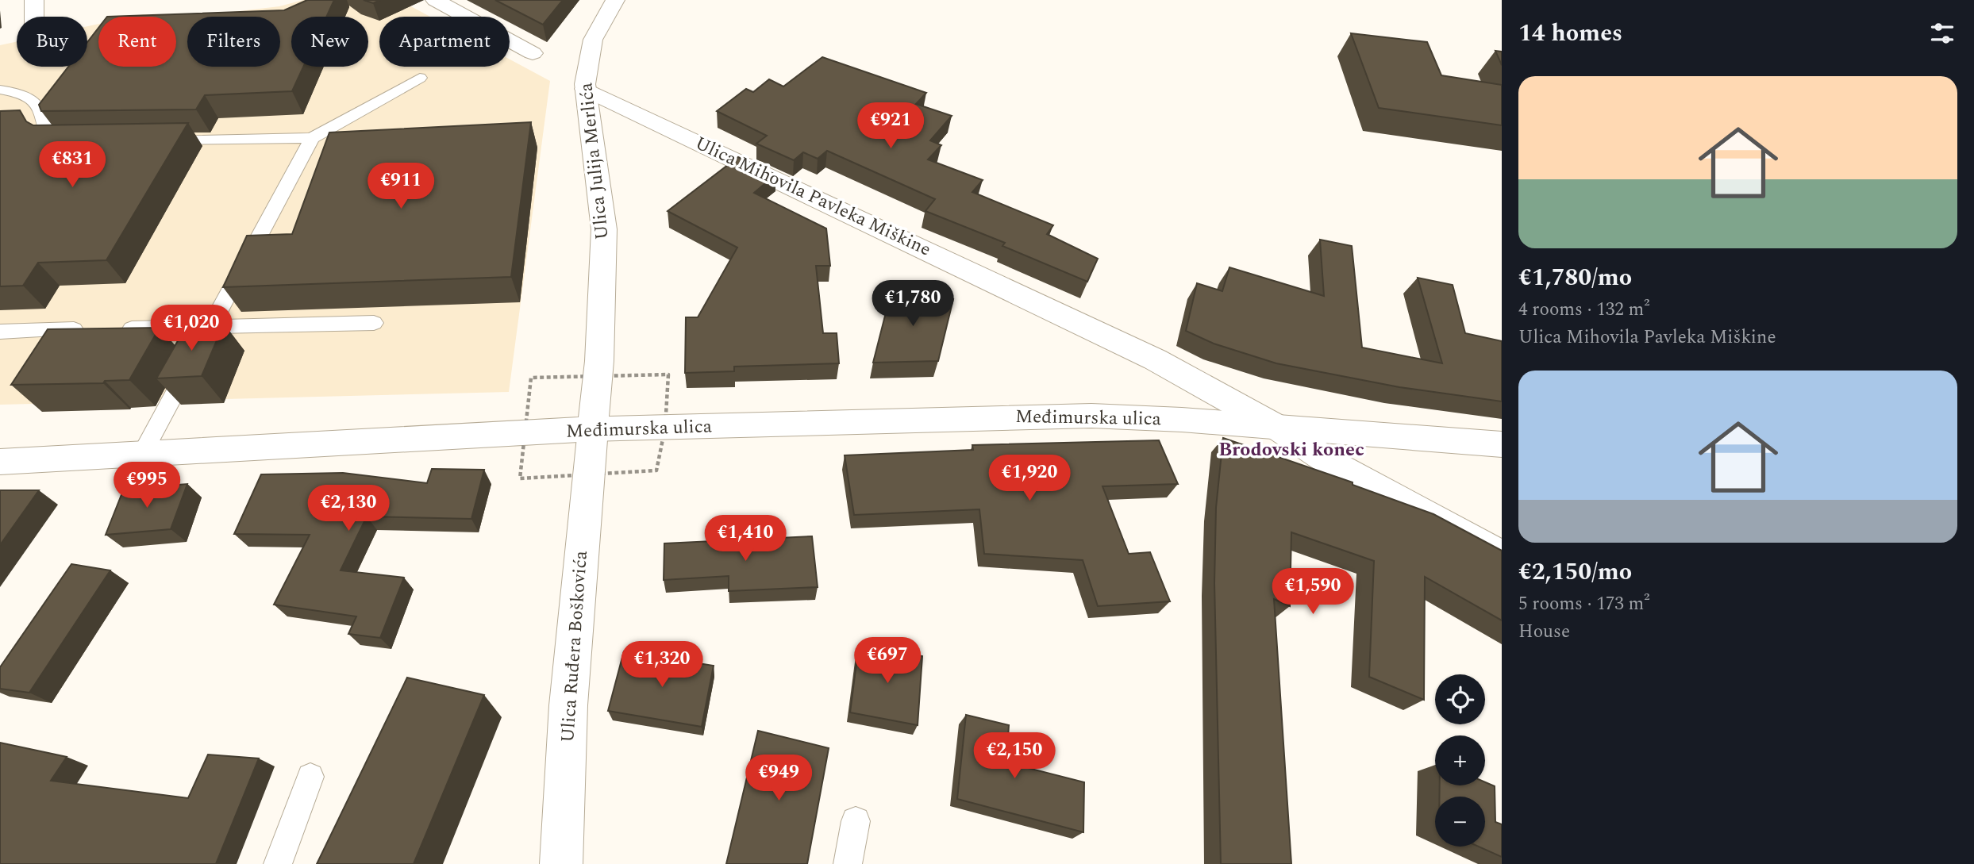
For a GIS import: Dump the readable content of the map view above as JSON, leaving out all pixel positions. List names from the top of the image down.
{
  "streets": {
    "main road": [
      "Ulica Julija Merlića",
      "Ulica Mihovila Pavleka Miškine",
      "Međimurska ulica",
      "Ulica Ruđera Boškovića"
    ]
  },
  "crossings": [
    ["Ulica Julija Merlića", "Ulica Mihovila Pavleka Miškine"],
    ["Ulica Julija Merlića", "Međimurska ulica"],
    ["Ulica Julija Merlića", "Ulica Ruđera Boškovića"],
    ["Ulica Mihovila Pavleka Miškine", "Međimurska ulica"],
    ["Međimurska ulica", "Ulica Ruđera Boškovića"]
  ],
  "districts": ["Brodovski konec"],
  "page": {
    "heading": "14 homes",
    "chip": [
      "Buy",
      "Rent",
      "Filters",
      "New",
      "Apartment"
    ],
    "list": [
      {
        "name": "€1,780/mo",
        "note": "4 rooms · 132 m² · Ulica Mihovila Pavleka Miškine"
      },
      {
        "name": "€2,150/mo",
        "note": "5 rooms · 173 m² · House"
      }
    ],
    "price": [
      "€921",
      "€831",
      "€911",
      "€1,780",
      "€1,020",
      "€1,920",
      "€995",
      "€2,130",
      "€1,410",
      "€1,590",
      "€697",
      "€1,320",
      "€2,150",
      "€949"
    ],
    "map_buttons": ["+", "−"]
  }
}
